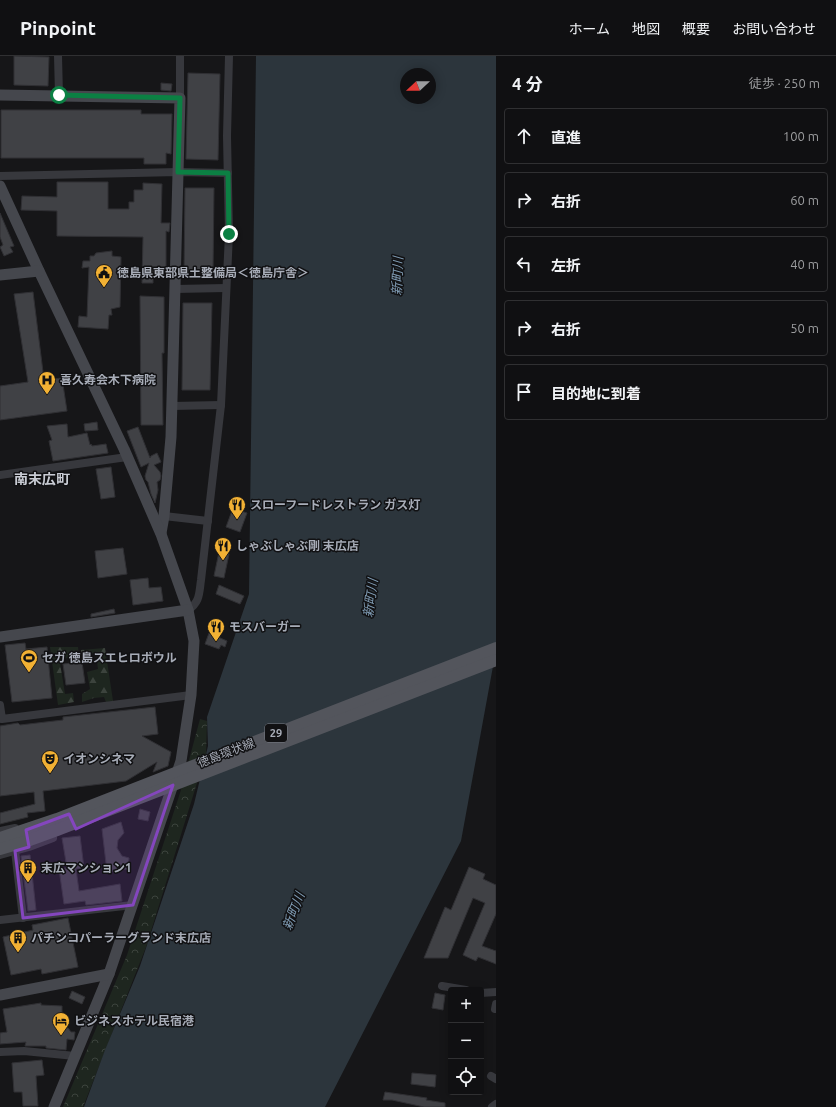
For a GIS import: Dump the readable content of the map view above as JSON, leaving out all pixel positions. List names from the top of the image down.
{
  "streets": {
    "main road": ["29", "徳島環状線"]
  },
  "districts": ["南末広町"],
  "water": ["新町川"],
  "places": {
    "public building": ["徳島県東部県土整備局＜徳島庁舎＞"],
    "hospital": ["喜久寿会木下病院"],
    "restaurant": ["スローフードレストラン ガス灯", "しゃぶしゃぶ剛 末広店", "モスバーガー"],
    "sports": ["セガ 徳島スエヒロボウル"],
    "theatre": ["イオンシネマ"],
    "building": ["末広マンション1", "パチンコパーラーグランド末広店"],
    "hotel": ["ビジネスホテル民宿港"]
  },
  "north": "left",
  "page": {
    "header": "Pinpoint",
    "nav": [
      "ホーム",
      "地図",
      "概要",
      "お問い合わせ"
    ],
    "heading": ["4 分", "徒歩 · 250 m"],
    "list": [
      ["直進", "100 m"],
      ["右折", "60 m"],
      ["左折", "40 m"],
      ["右折", "50 m"],
      "目的地に到着"
    ],
    "map_buttons": ["+", "−"]
  }
}
